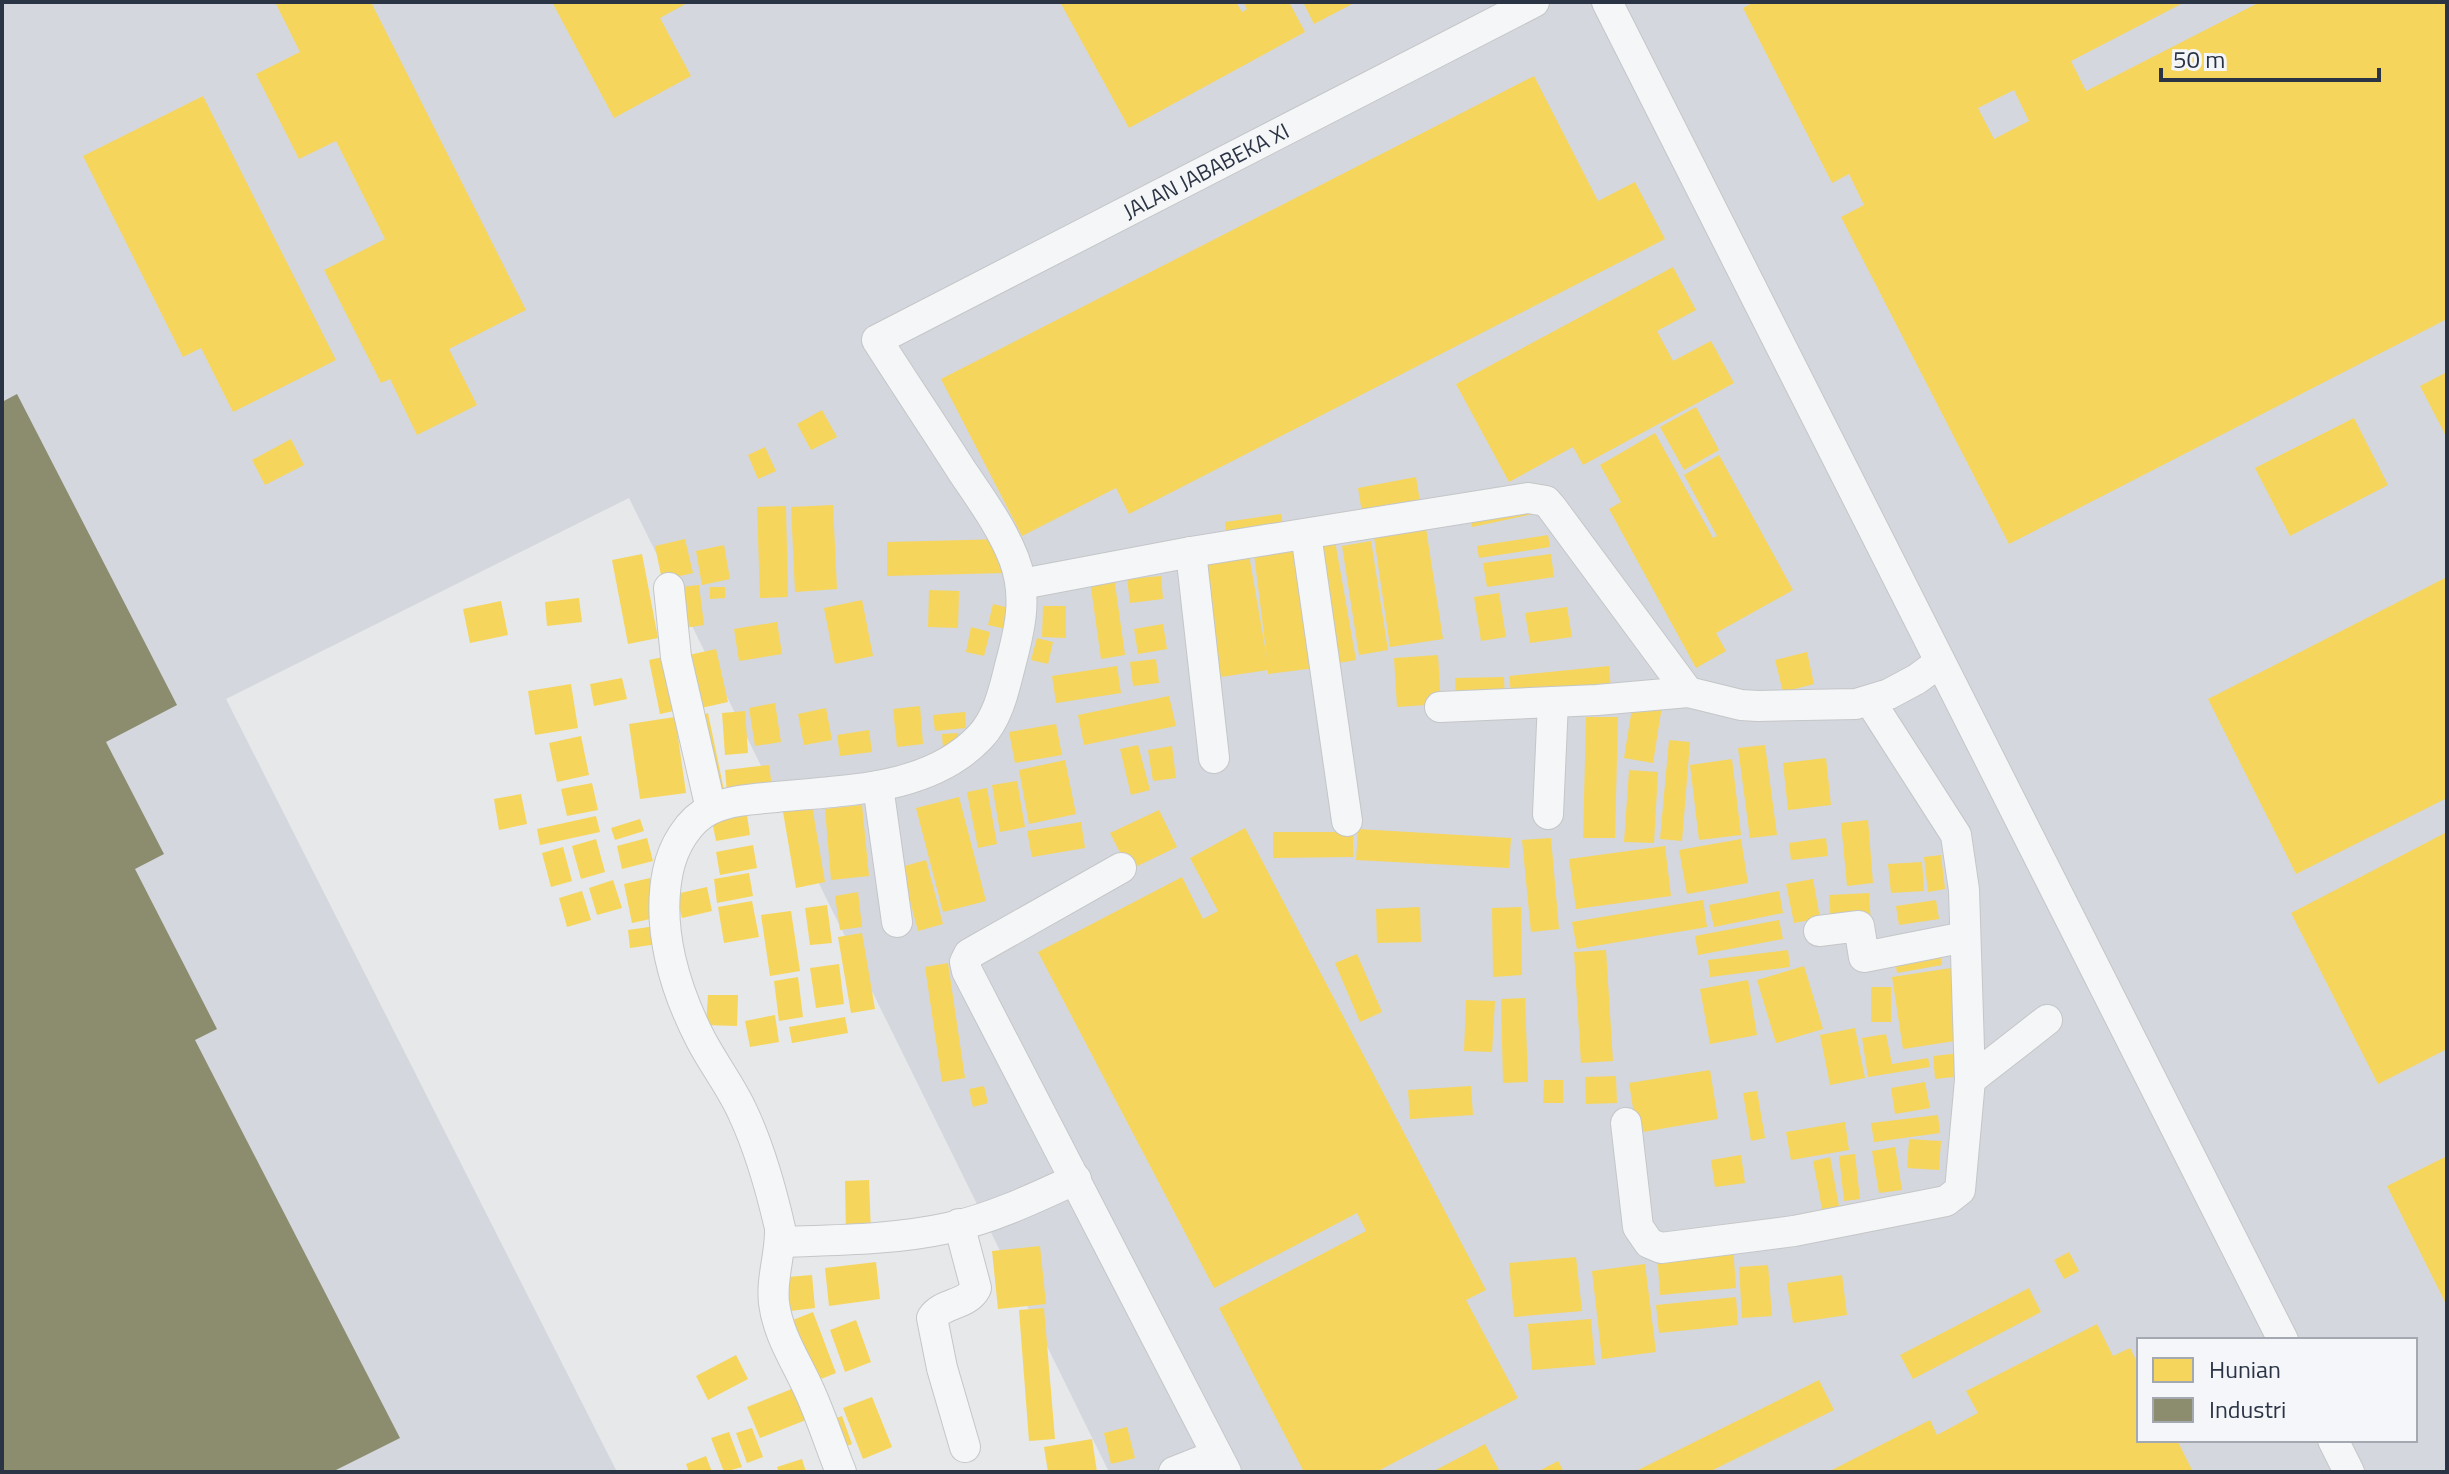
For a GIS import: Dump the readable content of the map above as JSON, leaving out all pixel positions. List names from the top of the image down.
{
  "streets": {
    "street": ["JALAN JABABEKA XI"]
  },
  "legend": ["Hunian", "Industri"],
  "scale_bar": "50 m"
}
